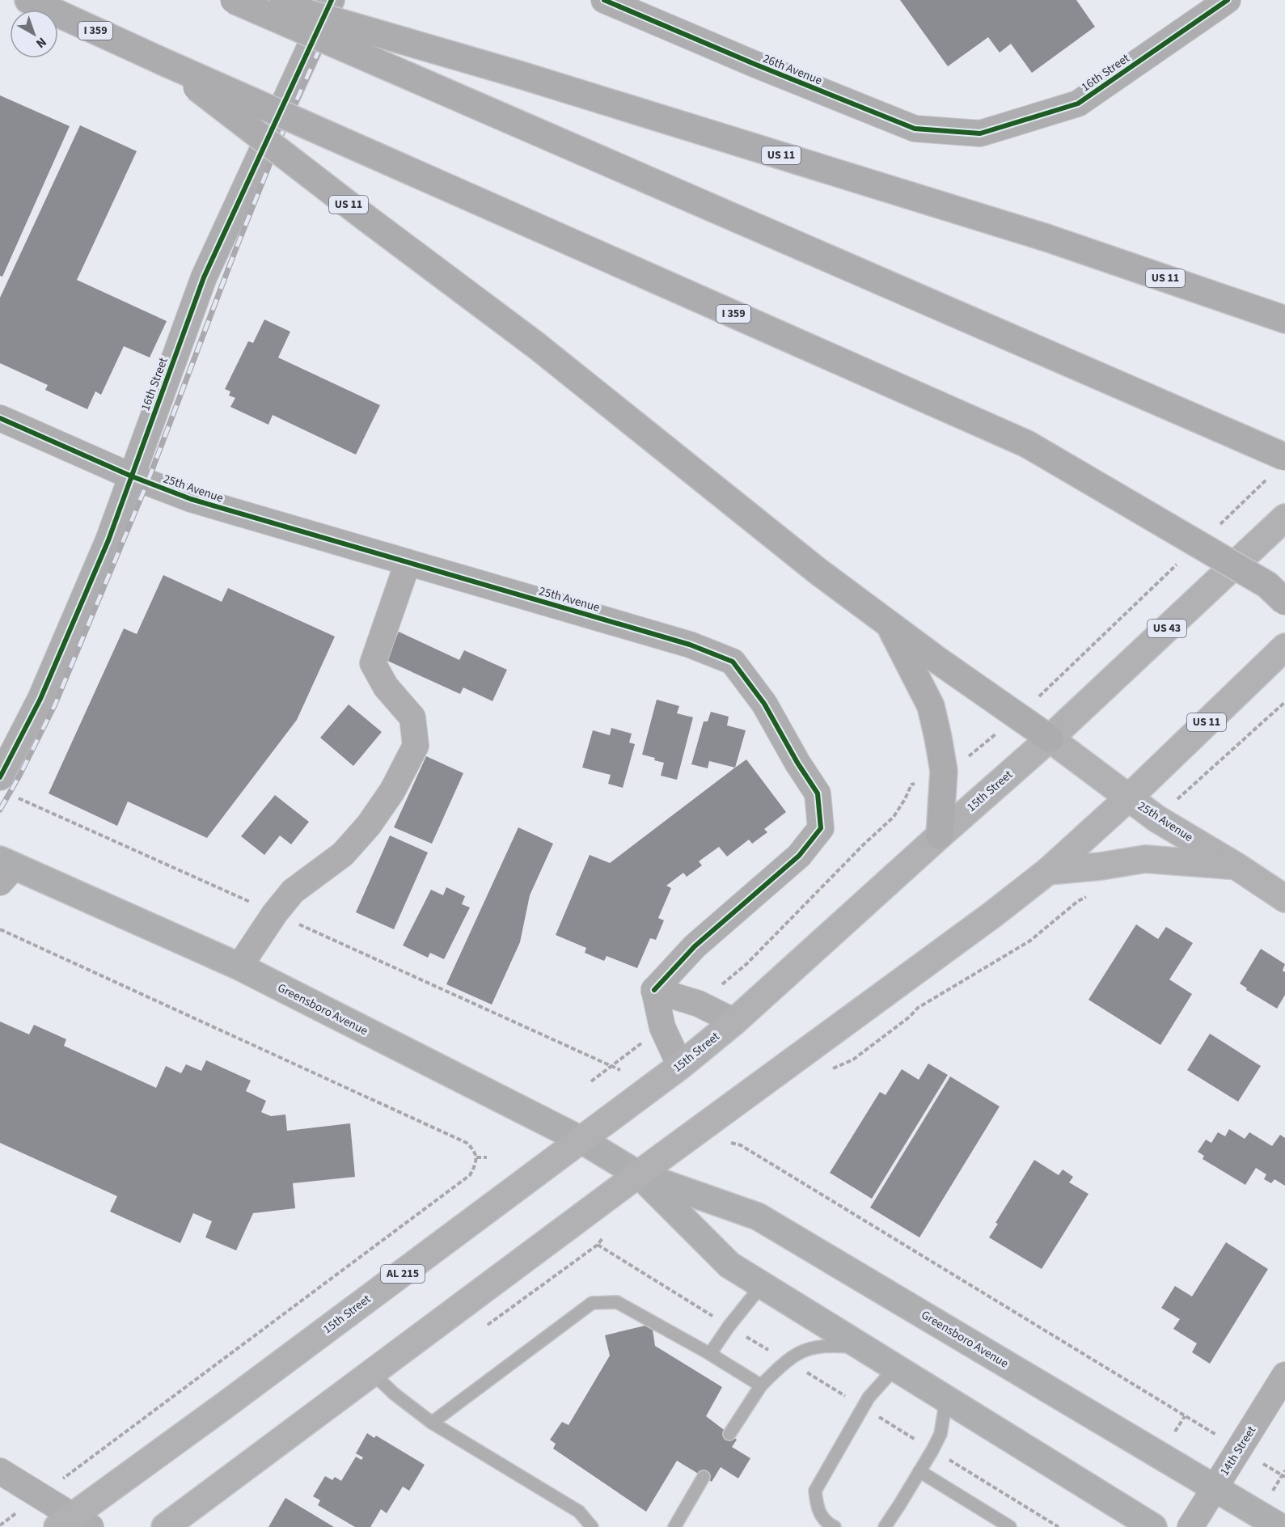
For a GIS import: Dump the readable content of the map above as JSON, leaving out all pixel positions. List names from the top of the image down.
{
  "streets": {
    "highway": ["I 359", "US 11"],
    "main road": [
      "25th Avenue",
      "US 43",
      "15th Street",
      "Greensboro Avenue",
      "AL 215"
    ],
    "street": ["26th Avenue", "16th Street", "14th Street"]
  },
  "crossings": [
    ["I 359", "US 11"],
    ["26th Avenue", "16th Street"],
    ["16th Street", "25th Avenue"],
    ["US 11", "25th Avenue"],
    ["US 11", "15th Street"],
    ["25th Avenue", "15th Street"],
    ["15th Street", "Greensboro Avenue"],
    ["Greensboro Avenue", "14th Street"]
  ],
  "north": "bottom right"
}
